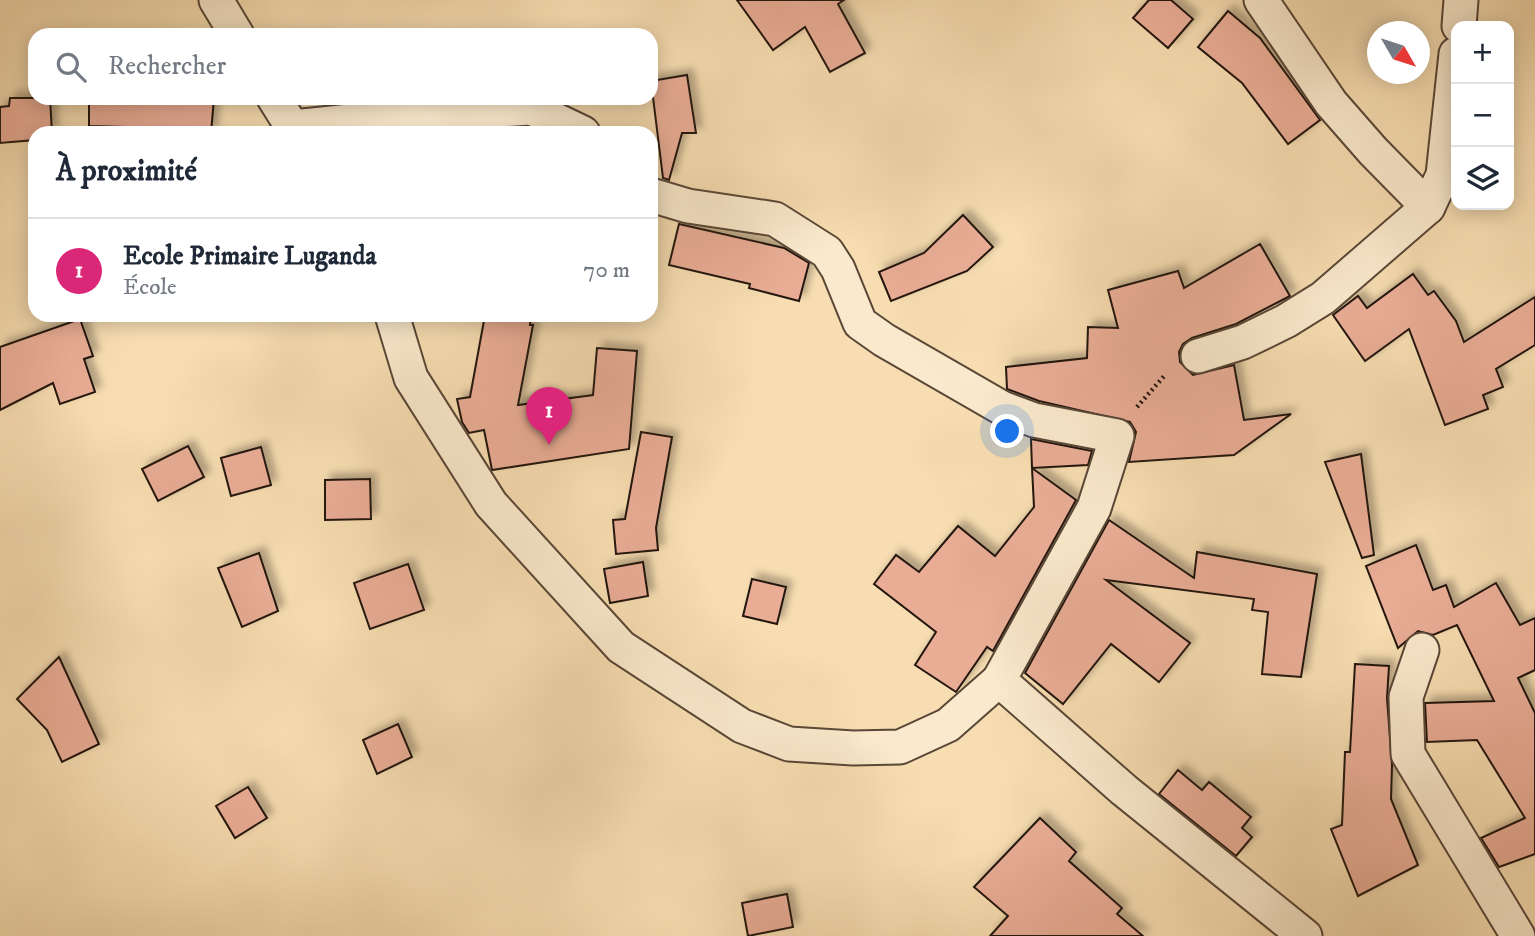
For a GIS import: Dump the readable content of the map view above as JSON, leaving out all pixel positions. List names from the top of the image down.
{
  "north": "bottom right",
  "page": {
    "map_buttons": ["+", "−"],
    "search": "Rechercher",
    "heading": "À proximité",
    "list": [
      {
        "mark": "1",
        "name": "Ecole Primaire Luganda",
        "note": "École",
        "value": "70 m"
      }
    ],
    "pins": "1"
  }
}
